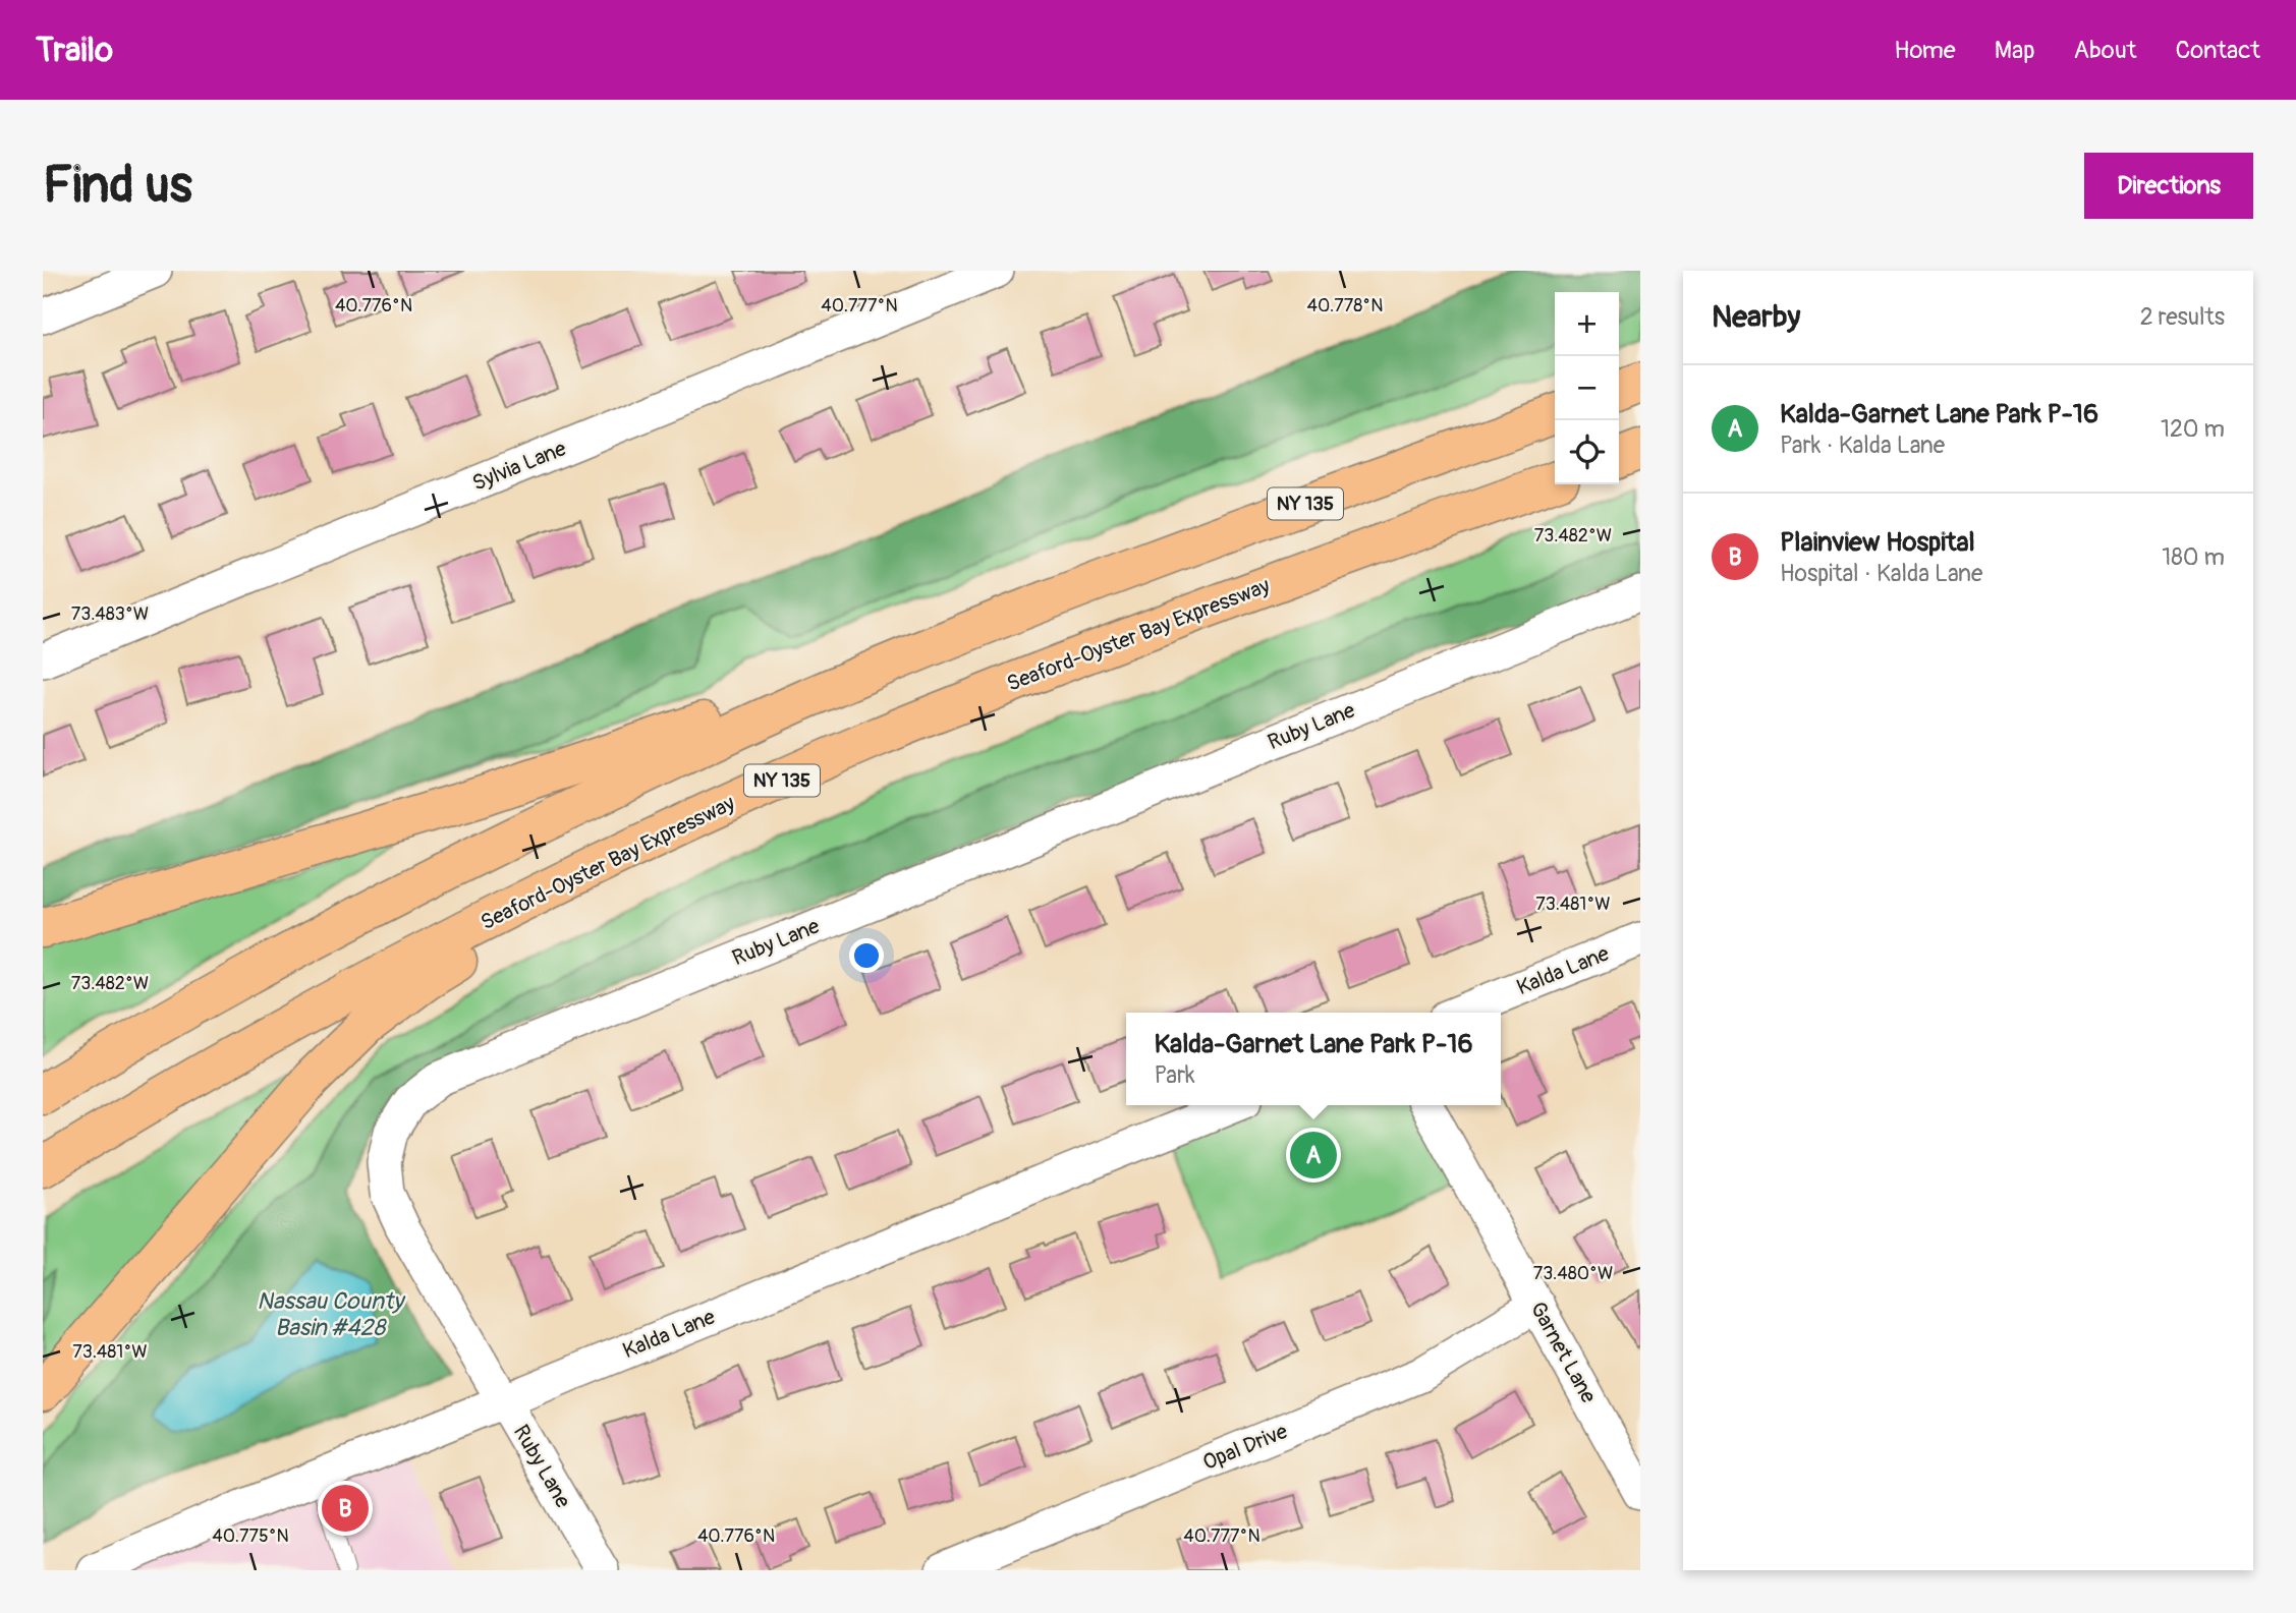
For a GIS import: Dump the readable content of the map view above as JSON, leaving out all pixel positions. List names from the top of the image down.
{
  "streets": {
    "highway": ["NY 135", "Seaford-Oyster Bay Expressway"],
    "street": [
      "Sylvia Lane",
      "Ruby Lane",
      "Kalda Lane",
      "Garnet Lane",
      "Opal Drive"
    ]
  },
  "crossings": [
    ["Ruby Lane", "Kalda Lane"],
    ["Garnet Lane", "Opal Drive"]
  ],
  "water": ["Nassau County Basin #428"],
  "page": {
    "header": "Trailo",
    "nav": [
      "Home",
      "Map",
      "About",
      "Contact"
    ],
    "buttons": "Directions",
    "title": "Find us",
    "heading": ["Nearby", "2 results"],
    "map_buttons": ["+", "−"],
    "list": [
      {
        "mark": "A",
        "name": "Kalda-Garnet Lane Park P-16",
        "note": "Park · Kalda Lane",
        "value": "120 m"
      },
      {
        "mark": "B",
        "name": "Plainview Hospital",
        "note": "Hospital · Kalda Lane",
        "value": "180 m"
      }
    ],
    "popup": ["Kalda-Garnet Lane Park P-16", "Park"],
    "pins": ["A", "B"]
  },
  "coordinates": [
    "40.776°N",
    "40.777°N",
    "40.778°N",
    "73.482°W",
    "73.483°W",
    "73.481°W",
    "73.480°W",
    "40.775°N"
  ]
}
